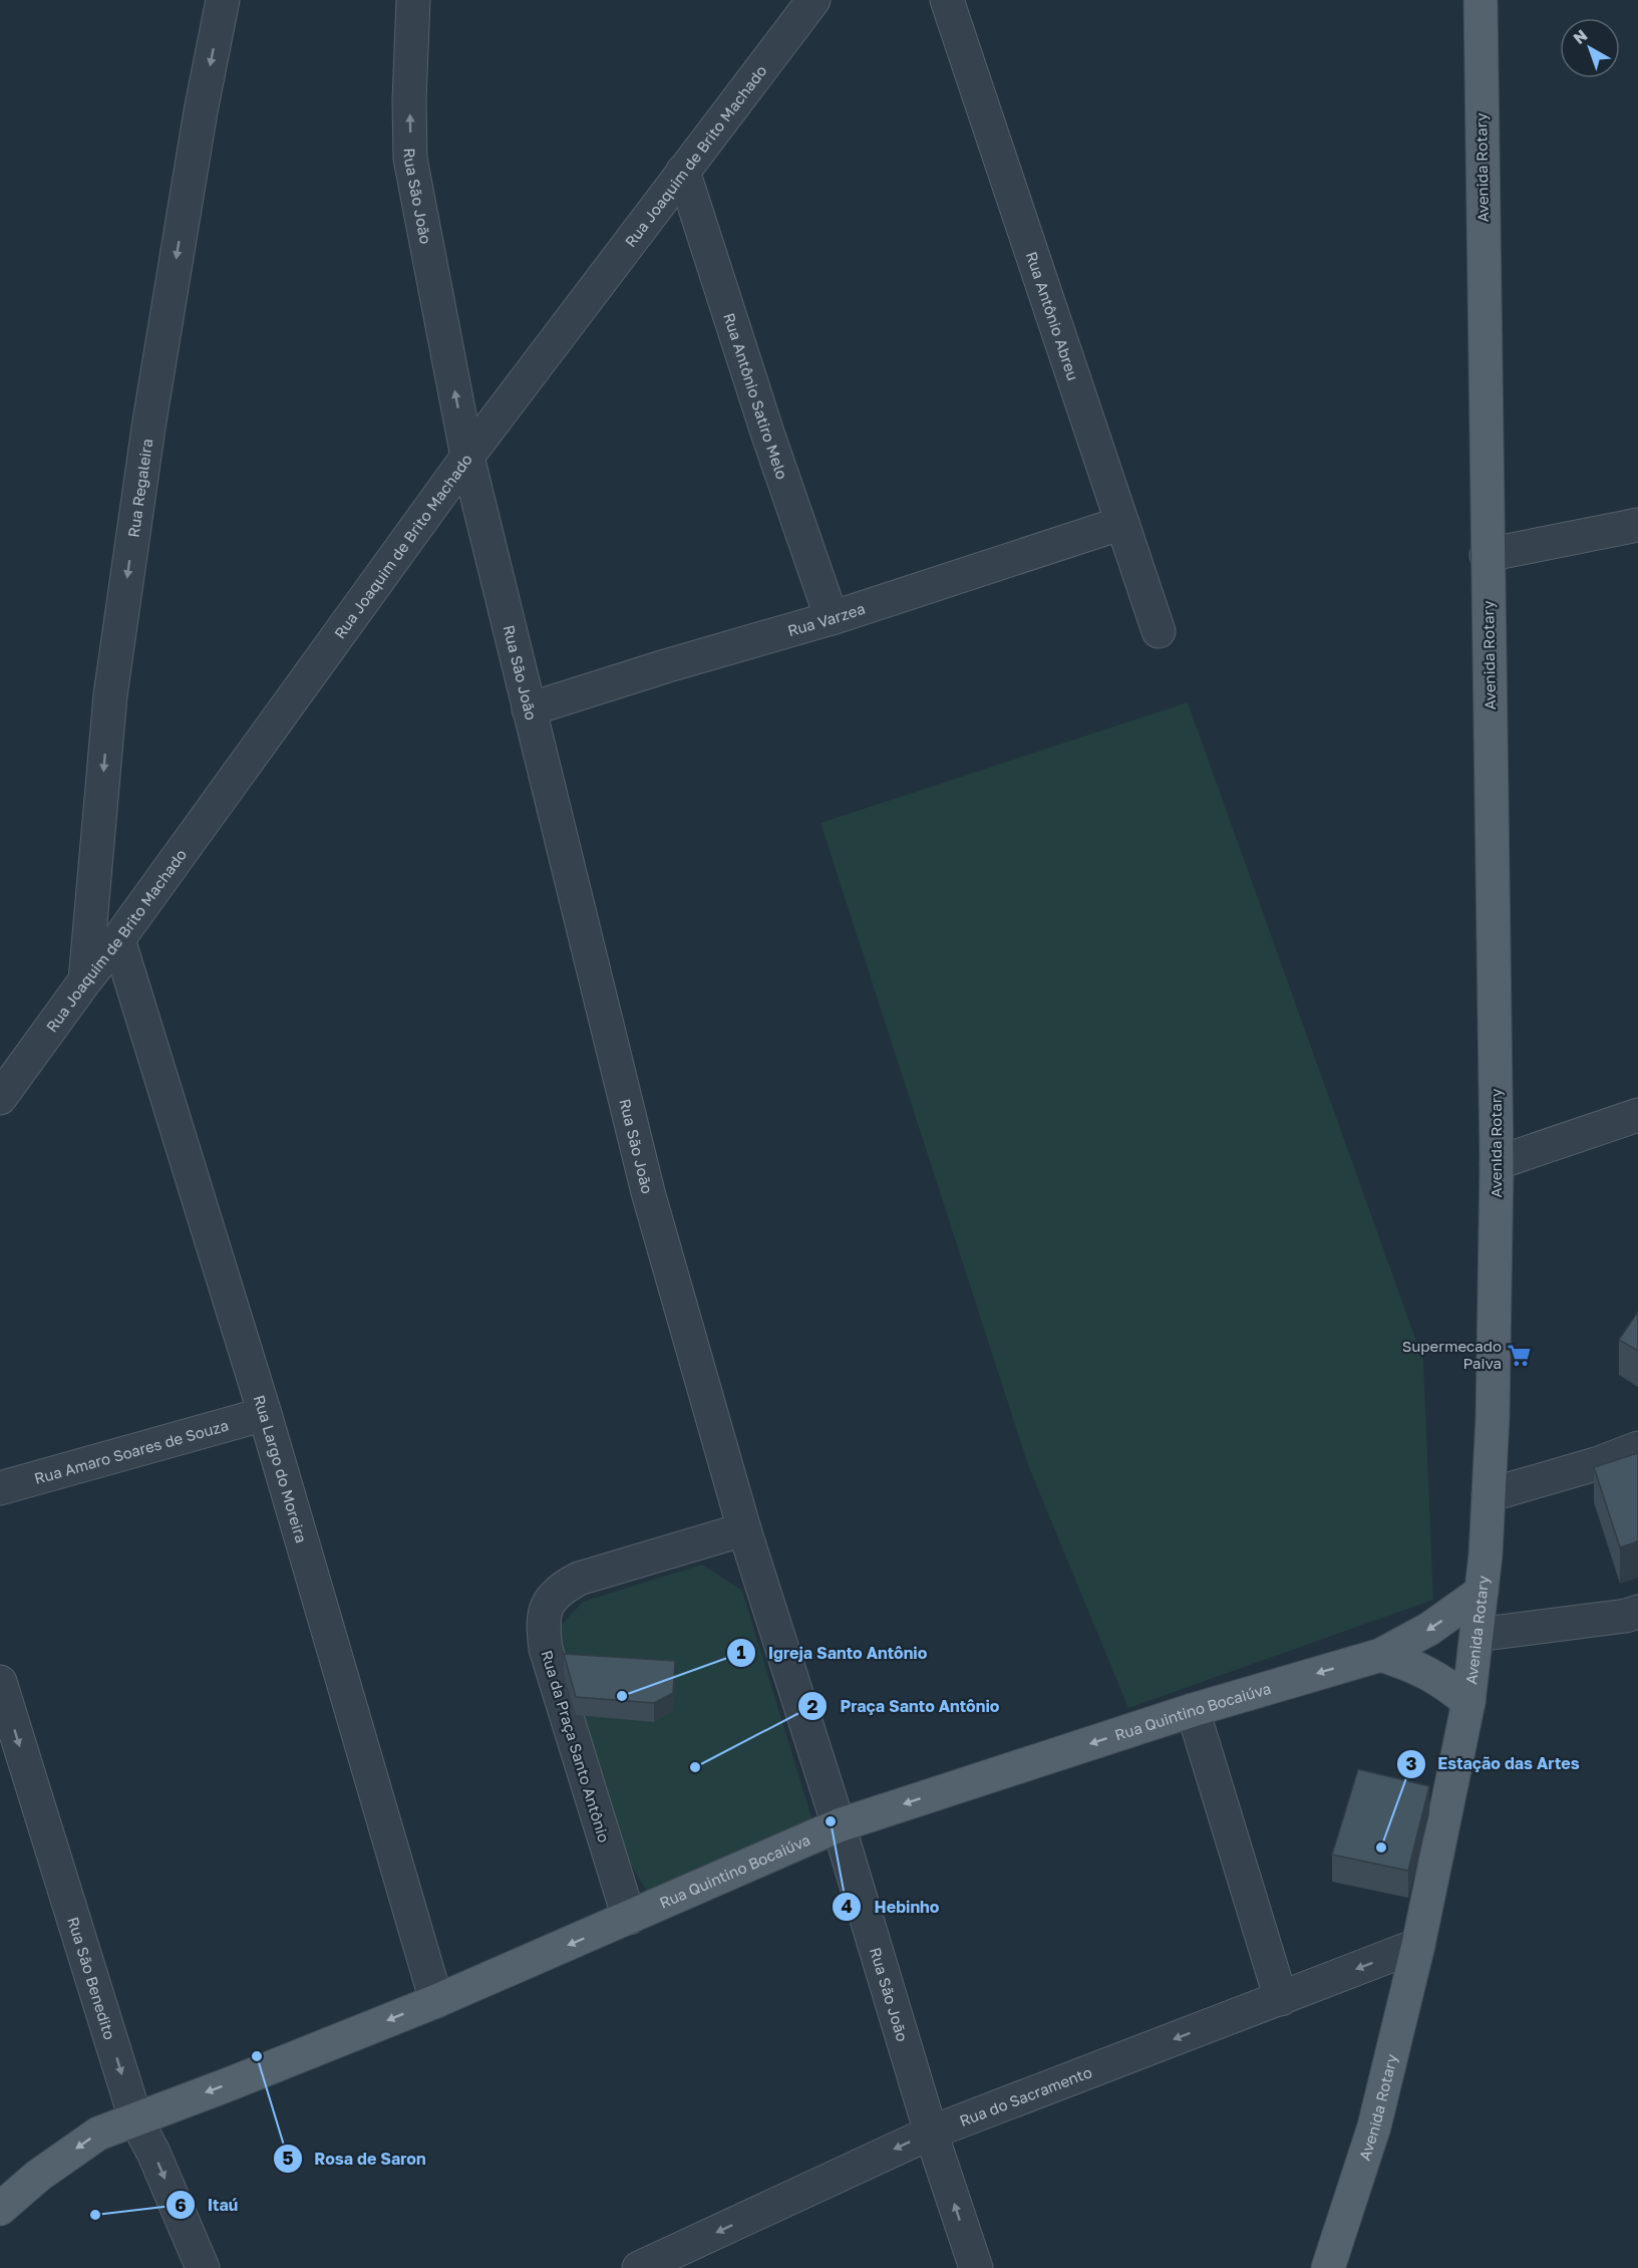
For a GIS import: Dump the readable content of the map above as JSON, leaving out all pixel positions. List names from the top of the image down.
{
  "streets": {
    "main road": ["Avenida Rotary", "Rua Quintino Bocaiúva"],
    "street": [
      "Rua Joaquim de Brito Machado",
      "Rua São João",
      "Rua Antônio Abreu",
      "Rua Antônio Satiro Melo",
      "Rua Regaleira",
      "Rua Varzea",
      "Rua Amaro Soares de Souza",
      "Rua Largo do Moreira",
      "Rua da Praça Santo Antônio",
      "Rua São Benedito",
      "Rua do Sacramento"
    ]
  },
  "crossings": [
    ["Rua Joaquim de Brito Machado", "Rua São João"],
    ["Rua Joaquim de Brito Machado", "Rua Antônio Satiro Melo"],
    ["Rua Joaquim de Brito Machado", "Rua Regaleira"],
    ["Rua Joaquim de Brito Machado", "Rua Largo do Moreira"],
    ["Avenida Rotary", "Rua Quintino Bocaiúva"],
    ["Avenida Rotary", "Rua do Sacramento"],
    ["Rua São João", "Rua Varzea"],
    ["Rua São João", "Rua Quintino Bocaiúva"],
    ["Rua São João", "Rua da Praça Santo Antônio"],
    ["Rua São João", "Rua do Sacramento"],
    ["Rua Antônio Abreu", "Rua Varzea"],
    ["Rua Antônio Satiro Melo", "Rua Varzea"],
    ["Rua Amaro Soares de Souza", "Rua Largo do Moreira"],
    ["Rua Largo do Moreira", "Rua Quintino Bocaiúva"],
    ["Rua Quintino Bocaiúva", "Rua da Praça Santo Antônio"],
    ["Rua Quintino Bocaiúva", "Rua São Benedito"]
  ],
  "one_way": [
    "Rua Regaleira",
    "Rua Quintino Bocaiúva",
    "Rua São Benedito",
    "Rua do Sacramento"
  ],
  "places": {
    "supermarket": ["Supermecado Paiva"],
    "other": [
      "Igreja Santo Antônio",
      "Praça Santo Antônio",
      "Hebinho",
      "Estação das Artes",
      "Rosa de Saron",
      "Itaú"
    ]
  },
  "north": "top left"
}
